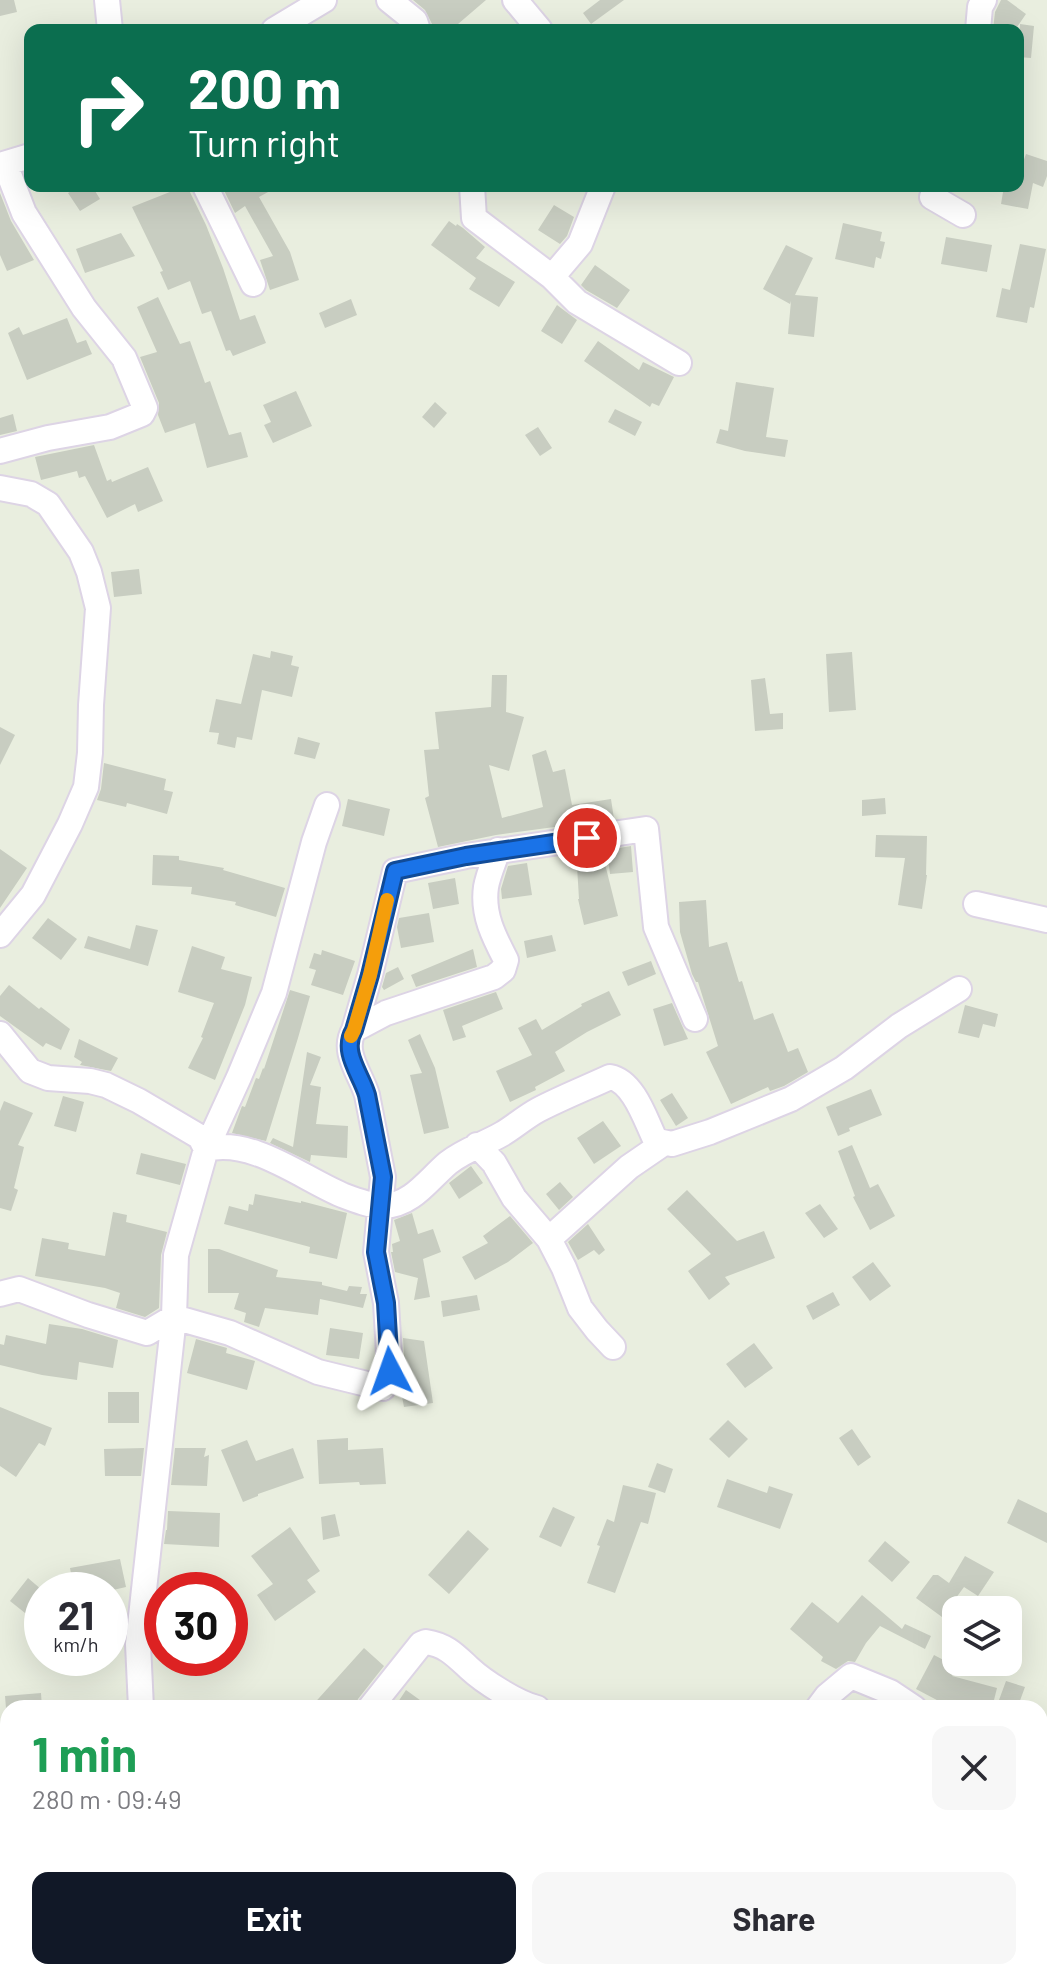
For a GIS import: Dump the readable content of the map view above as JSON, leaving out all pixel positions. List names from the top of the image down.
{
  "page": {
    "turn": ["200 m", "Turn right"],
    "speed": "21 km/h",
    "limit": "30",
    "heading": ["1 min", "280 m · 09:49"],
    "buttons": ["Exit", "Share"]
  }
}
